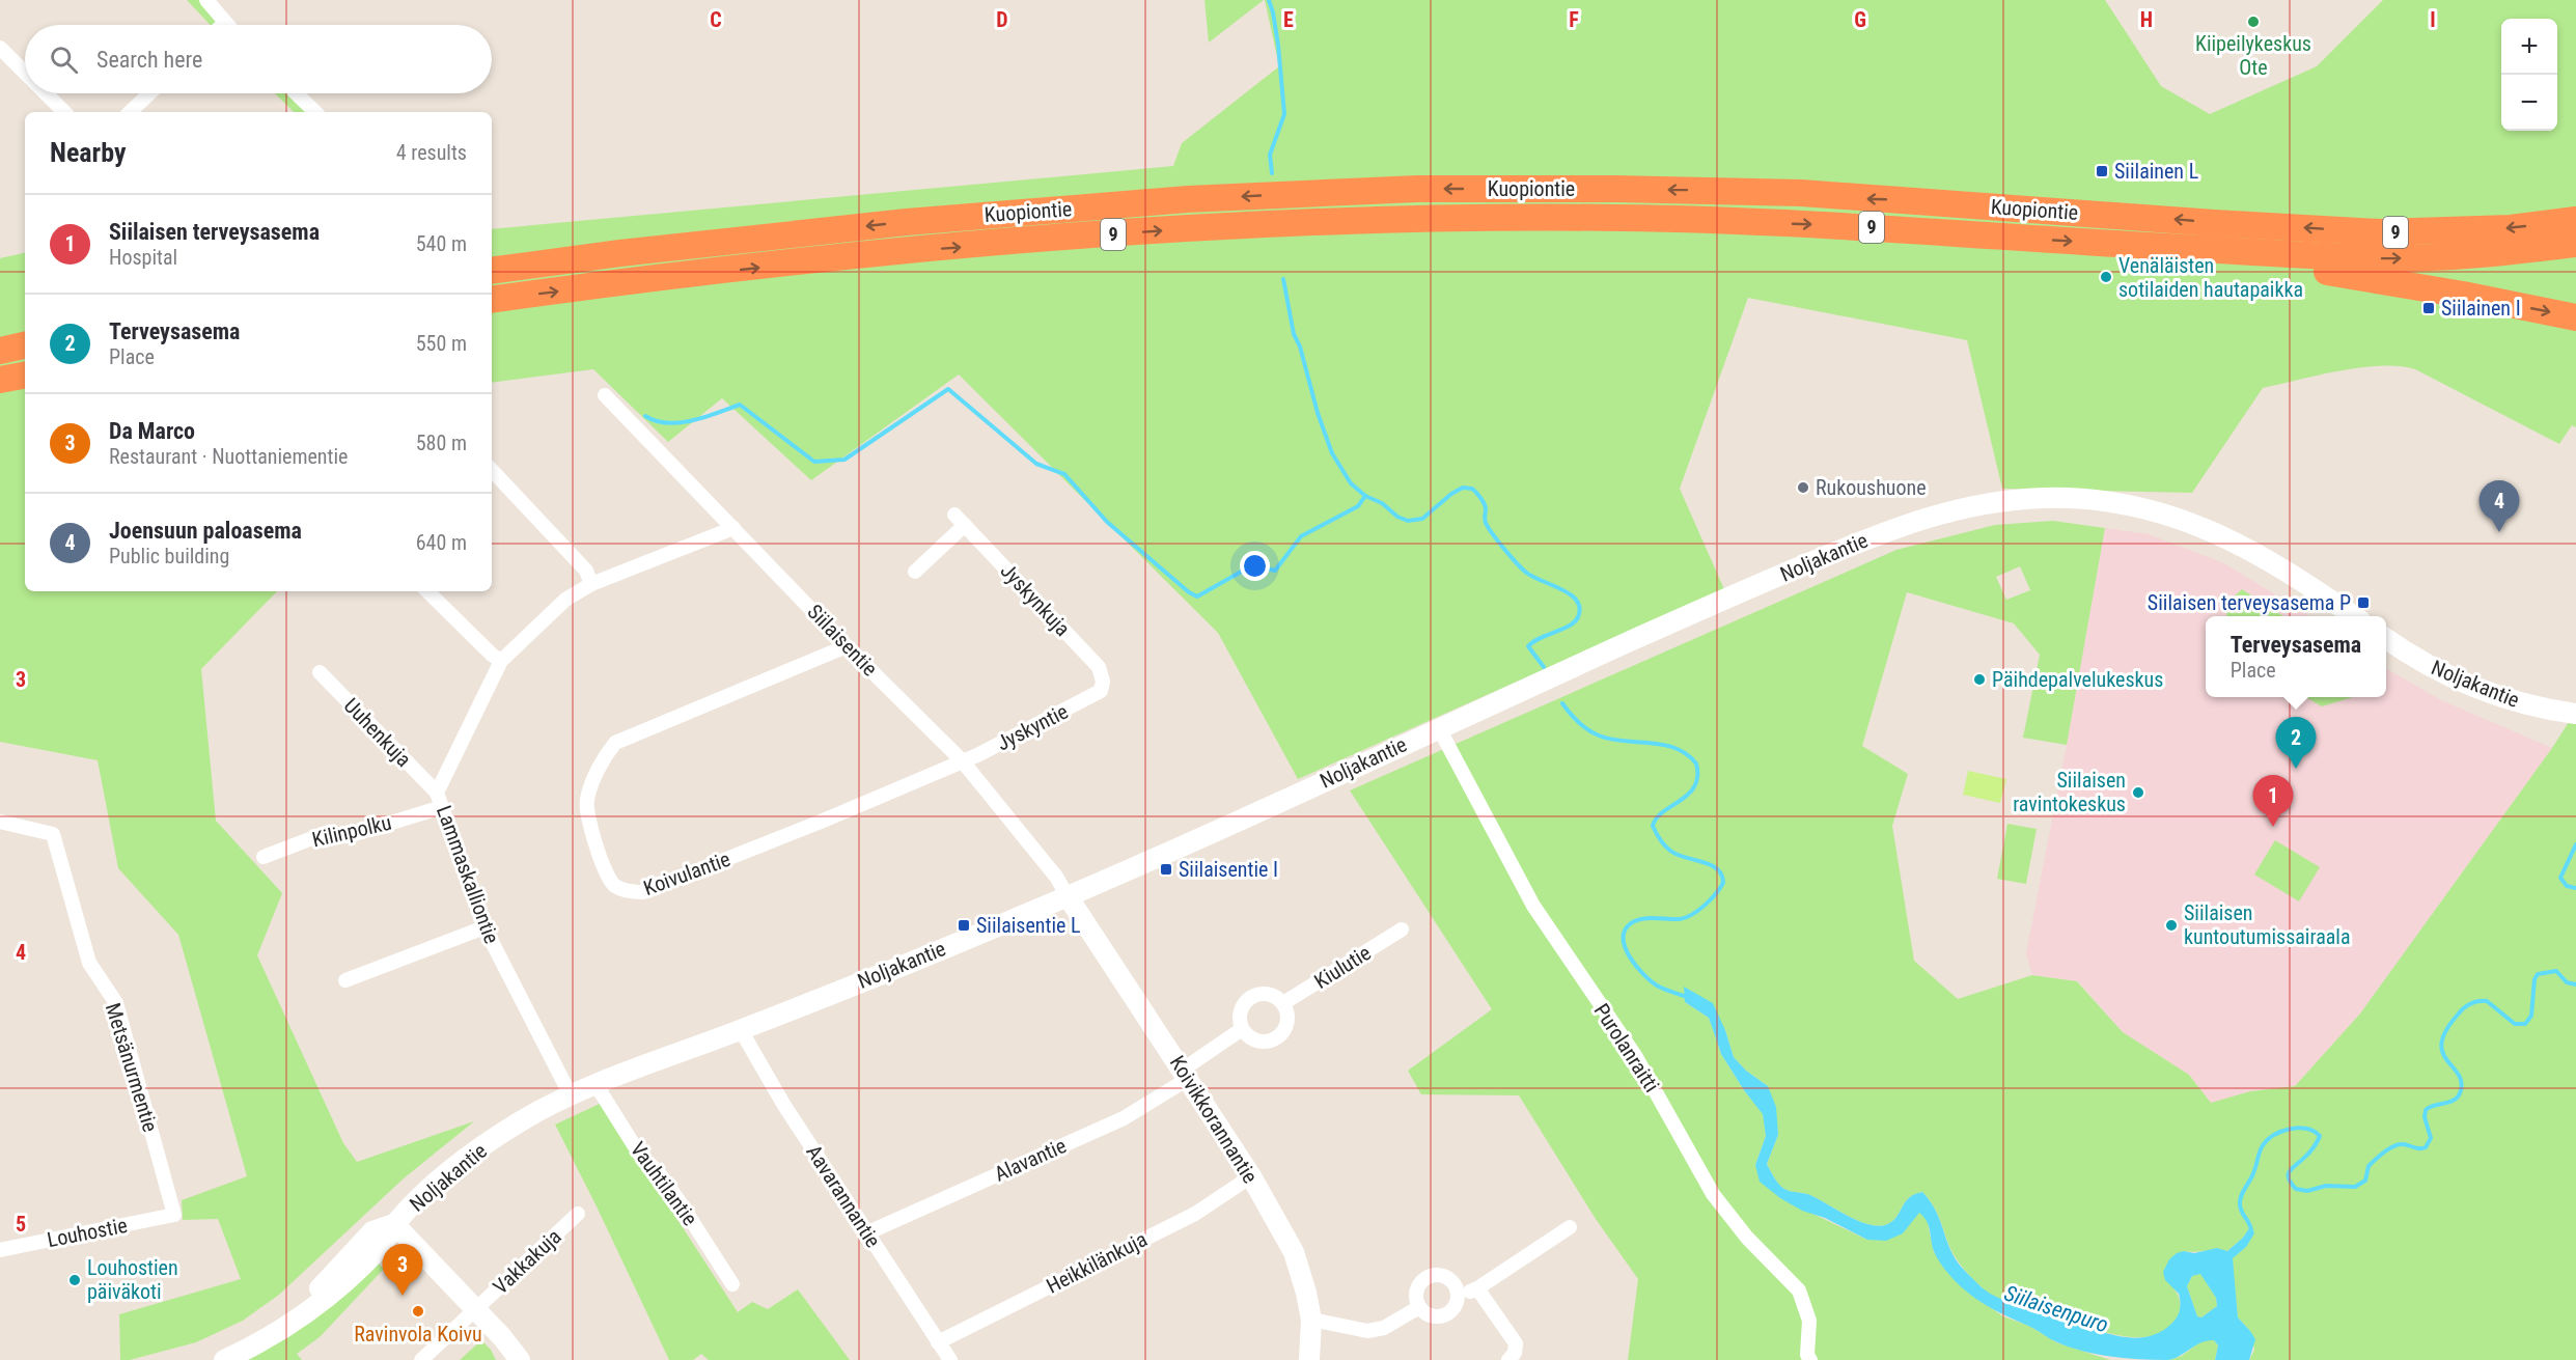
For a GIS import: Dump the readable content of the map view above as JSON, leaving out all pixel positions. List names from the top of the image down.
{
  "streets": {
    "highway": ["Kuopiontie", "9"],
    "main road": ["Noljakantie", "Koivikkorannantie"],
    "street": [
      "Jyskynkuja",
      "Siilaisentie",
      "Jyskyntie",
      "Uuhenkuja",
      "Kilinpolku",
      "Koivulantie",
      "Lammaskalliontie",
      "Kiulutie",
      "Purolanraitti",
      "Metsänurmentie",
      "Alavantie",
      "Vauhtilantie",
      "Aavarannantie",
      "Louhostie",
      "Vakkakuja",
      "Heikkilänkuja"
    ]
  },
  "crossings": [
    ["Noljakantie", "Siilaisentie"],
    ["Noljakantie", "Lammaskalliontie"],
    ["Noljakantie", "Purolanraitti"],
    ["Noljakantie", "Koivikkorannantie"],
    ["Noljakantie", "Vauhtilantie"],
    ["Noljakantie", "Aavarannantie"],
    ["Jyskynkuja", "Jyskyntie"],
    ["Siilaisentie", "Jyskyntie"],
    ["Siilaisentie", "Koivulantie"],
    ["Siilaisentie", "Lammaskalliontie"],
    ["Siilaisentie", "Koivikkorannantie"],
    ["Jyskyntie", "Koivulantie"],
    ["Uuhenkuja", "Lammaskalliontie"],
    ["Kilinpolku", "Lammaskalliontie"],
    ["Metsänurmentie", "Louhostie"],
    ["Koivikkorannantie", "Alavantie"],
    ["Koivikkorannantie", "Heikkilänkuja"],
    ["Alavantie", "Aavarannantie"],
    ["Aavarannantie", "Heikkilänkuja"]
  ],
  "water": ["Siilaisenpuro"],
  "places": {
    "other": [
      "Kiipeilykeskus Ote",
      "Venäläisten sotilaiden hautapaikka",
      "Rukoushuone",
      "Päihdepalvelukeskus",
      "Siilaisen ravintokeskus",
      "Siilaisen kuntoutumissairaala",
      "Louhostien päiväkoti",
      "Ravinvola Koivu"
    ],
    "transit": [
      "Siilainen L",
      "Siilainen I",
      "Siilaisen terveysasema P",
      "Siilaisentie I",
      "Siilaisentie L"
    ]
  },
  "page": {
    "map_buttons": ["+", "−"],
    "search": "Search here",
    "heading": ["Nearby", "4 results"],
    "list": [
      {
        "mark": "1",
        "name": "Siilaisen terveysasema",
        "note": "Hospital",
        "value": "540 m"
      },
      {
        "mark": "2",
        "name": "Terveysasema",
        "note": "Place",
        "value": "550 m"
      },
      {
        "mark": "3",
        "name": "Da Marco",
        "note": "Restaurant · Nuottaniementie",
        "value": "580 m"
      },
      {
        "mark": "4",
        "name": "Joensuun paloasema",
        "note": "Public building",
        "value": "640 m"
      }
    ],
    "pins": [
      "4",
      "2",
      "1",
      "3"
    ],
    "popup": ["Terveysasema", "Place"]
  },
  "grid": {
    "columns": [
      "C",
      "D",
      "E",
      "F",
      "G",
      "H",
      "I"
    ],
    "rows": ["3", "4", "5"]
  }
}
